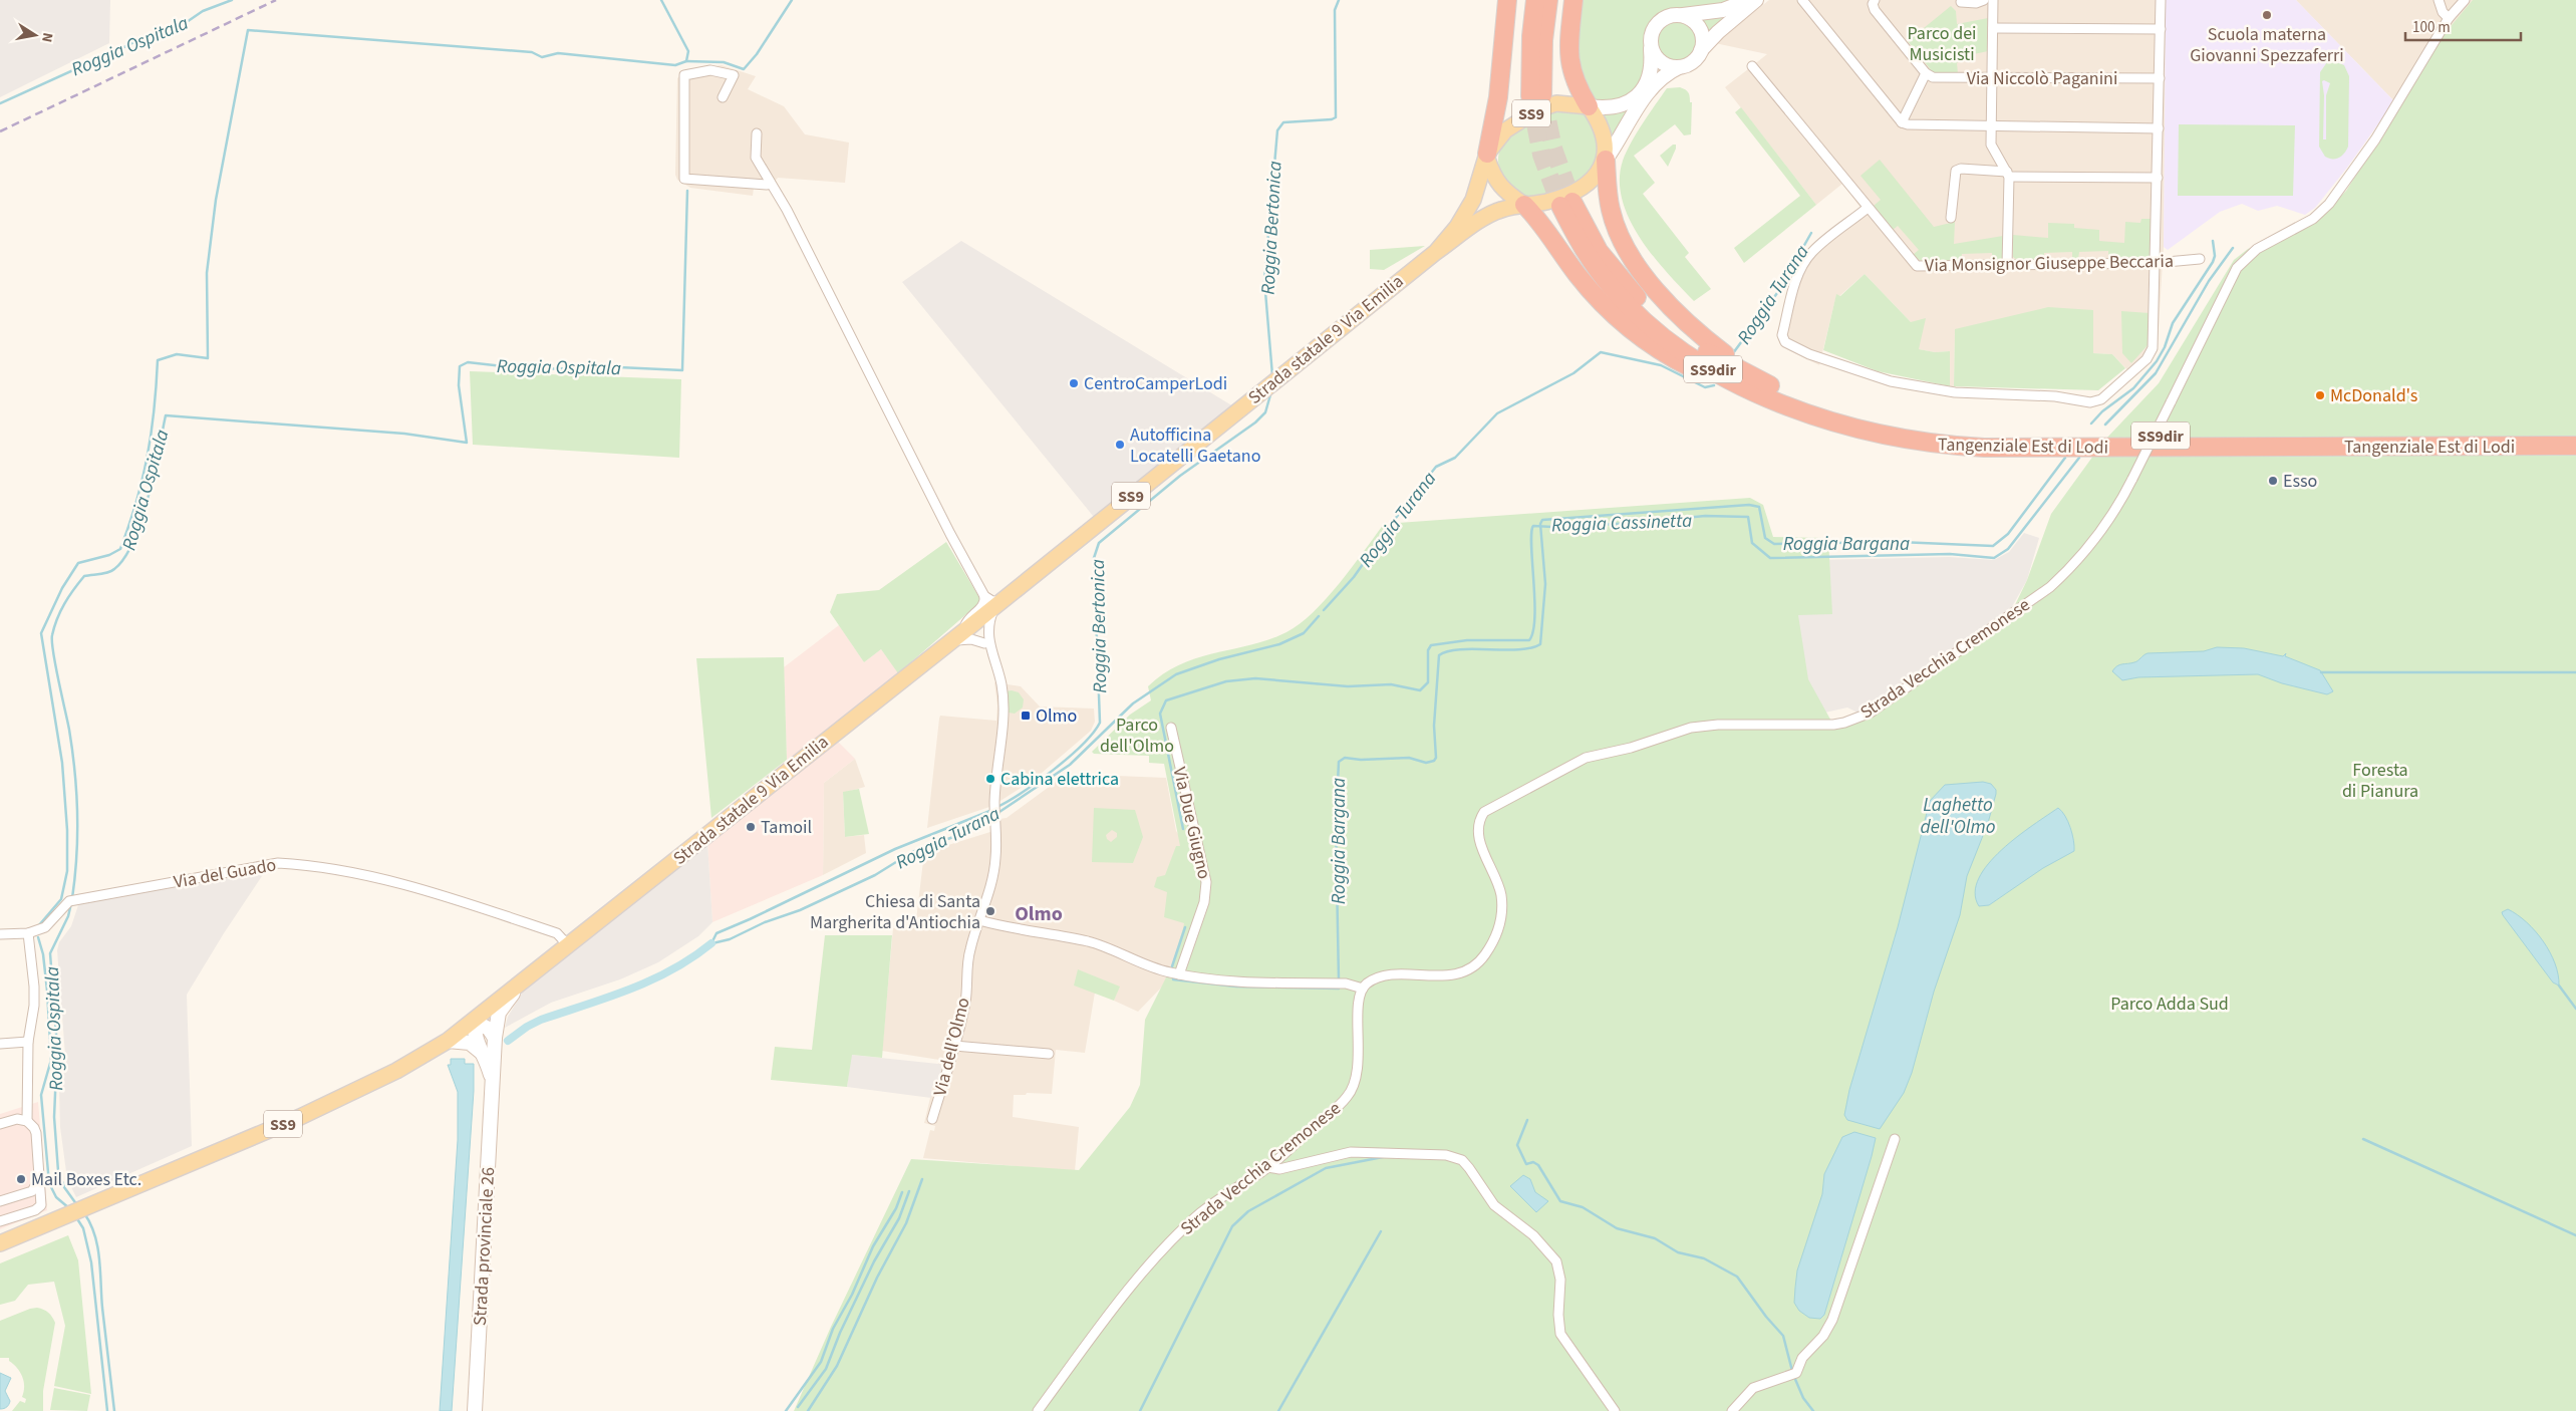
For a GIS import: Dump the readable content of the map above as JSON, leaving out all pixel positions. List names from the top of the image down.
{
  "streets": {
    "highway": ["SS9dir", "Tangenziale Est di Lodi"],
    "main road": ["SS9", "Strada statale 9 Via Emilia", "Strada provinciale 26"],
    "street": [
      "Via Niccolò Paganini",
      "Via Monsignor Giuseppe Beccaria",
      "Strada Vecchia Cremonese",
      "Via Due Giugno",
      "Via del Guado",
      "Via dell’Olmo"
    ]
  },
  "crossings": [
    ["SS9", "Strada statale 9 Via Emilia"],
    ["Strada statale 9 Via Emilia", "Via del Guado"],
    ["Strada statale 9 Via Emilia", "Via dell’Olmo"],
    ["Strada statale 9 Via Emilia", "Strada provinciale 26"]
  ],
  "districts": ["Olmo"],
  "water": [
    "Roggia Ospitala",
    "Roggia Bertonica",
    "Roggia Turana",
    "Roggia Cassinetta",
    "Roggia Bargana",
    "Laghetto dell'Olmo"
  ],
  "parks": [
    "Parco dei Musicisti",
    "Parco dell'Olmo",
    "Foresta di Pianura",
    "Parco Adda Sud"
  ],
  "places": {
    "other": [
      "Scuola materna Giovanni Spezzaferri",
      "CentroCamperLodi",
      "McDonald's",
      "Autofficina Locatelli Gaetano",
      "Esso",
      "Cabina elettrica",
      "Tamoil",
      "Chiesa di Santa Margherita d'Antiochia",
      "Mail Boxes Etc."
    ],
    "transit": ["Olmo"]
  },
  "scale_bar": "100 m",
  "north": "right"
}
